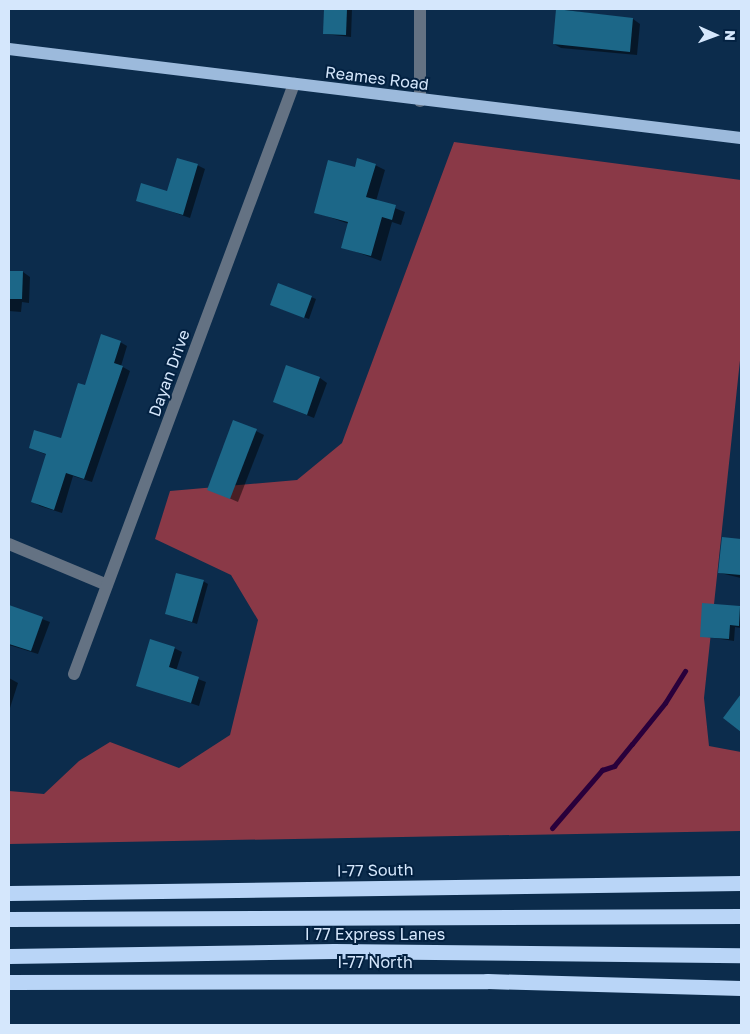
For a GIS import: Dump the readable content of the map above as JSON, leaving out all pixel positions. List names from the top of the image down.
{
  "streets": {
    "highway": ["I-77 South", "I 77 Express Lanes", "I-77 North"],
    "main road": ["Reames Road"],
    "street": ["Dayan Drive"]
  },
  "crossings": [
    ["Reames Road", "Dayan Drive"]
  ],
  "north": "right"
}
